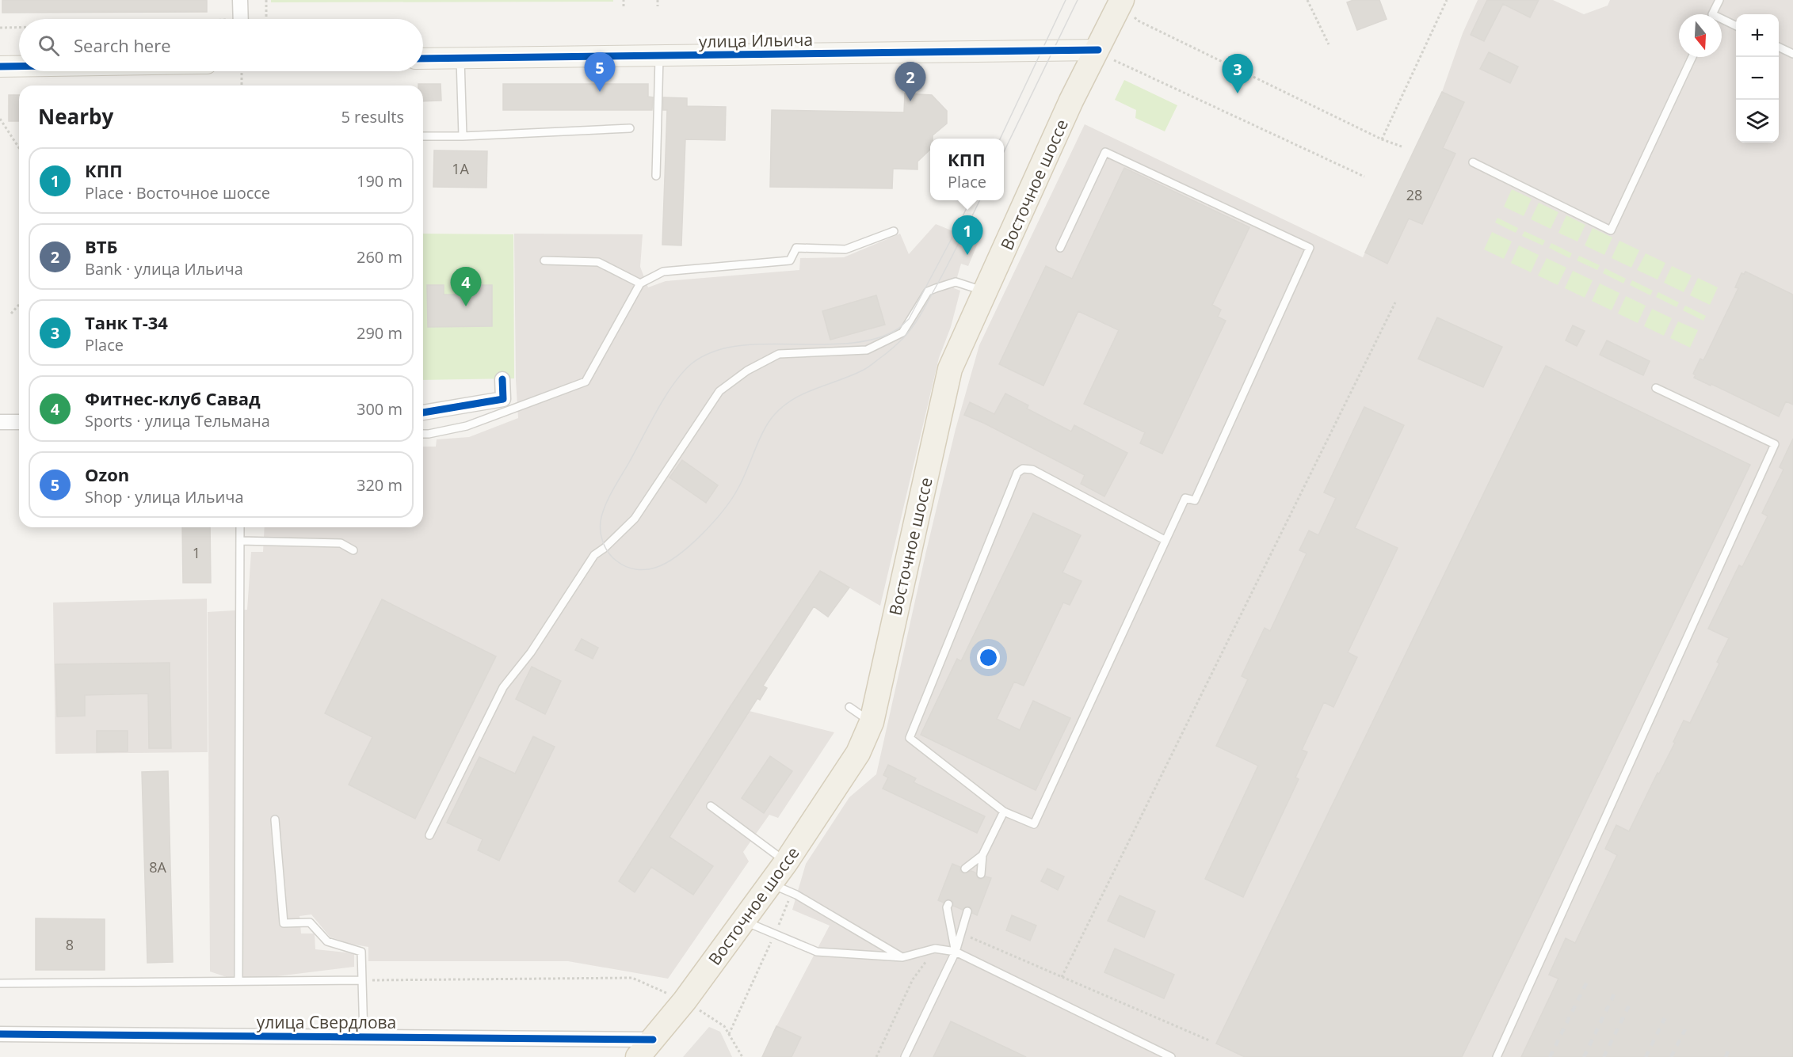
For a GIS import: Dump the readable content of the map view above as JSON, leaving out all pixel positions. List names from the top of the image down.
{
  "streets": {
    "main road": ["Восточное шоссе"],
    "street": ["улица Ильича", "улица Свердлова"]
  },
  "crossings": [
    ["улица Ильича", "Восточное шоссе"],
    ["Восточное шоссе", "улица Свердлова"]
  ],
  "house_numbers": [
    "1А",
    "28",
    "1",
    "8А",
    "8"
  ],
  "north": "bottom",
  "page": {
    "map_buttons": ["+", "−"],
    "search": "Search here",
    "pins": [
      "5",
      "3",
      "2",
      "1",
      "4"
    ],
    "heading": ["Nearby", "5 results"],
    "popup": ["КПП", "Place"],
    "list": [
      {
        "mark": "1",
        "name": "КПП",
        "note": "Place · Восточное шоссе",
        "value": "190 m"
      },
      {
        "mark": "2",
        "name": "ВТБ",
        "note": "Bank · улица Ильича",
        "value": "260 m"
      },
      {
        "mark": "3",
        "name": "Танк Т-34",
        "note": "Place",
        "value": "290 m"
      },
      {
        "mark": "4",
        "name": "Фитнес-клуб Савад",
        "note": "Sports · улица Тельмана",
        "value": "300 m"
      },
      {
        "mark": "5",
        "name": "Ozon",
        "note": "Shop · улица Ильича",
        "value": "320 m"
      }
    ]
  }
}
